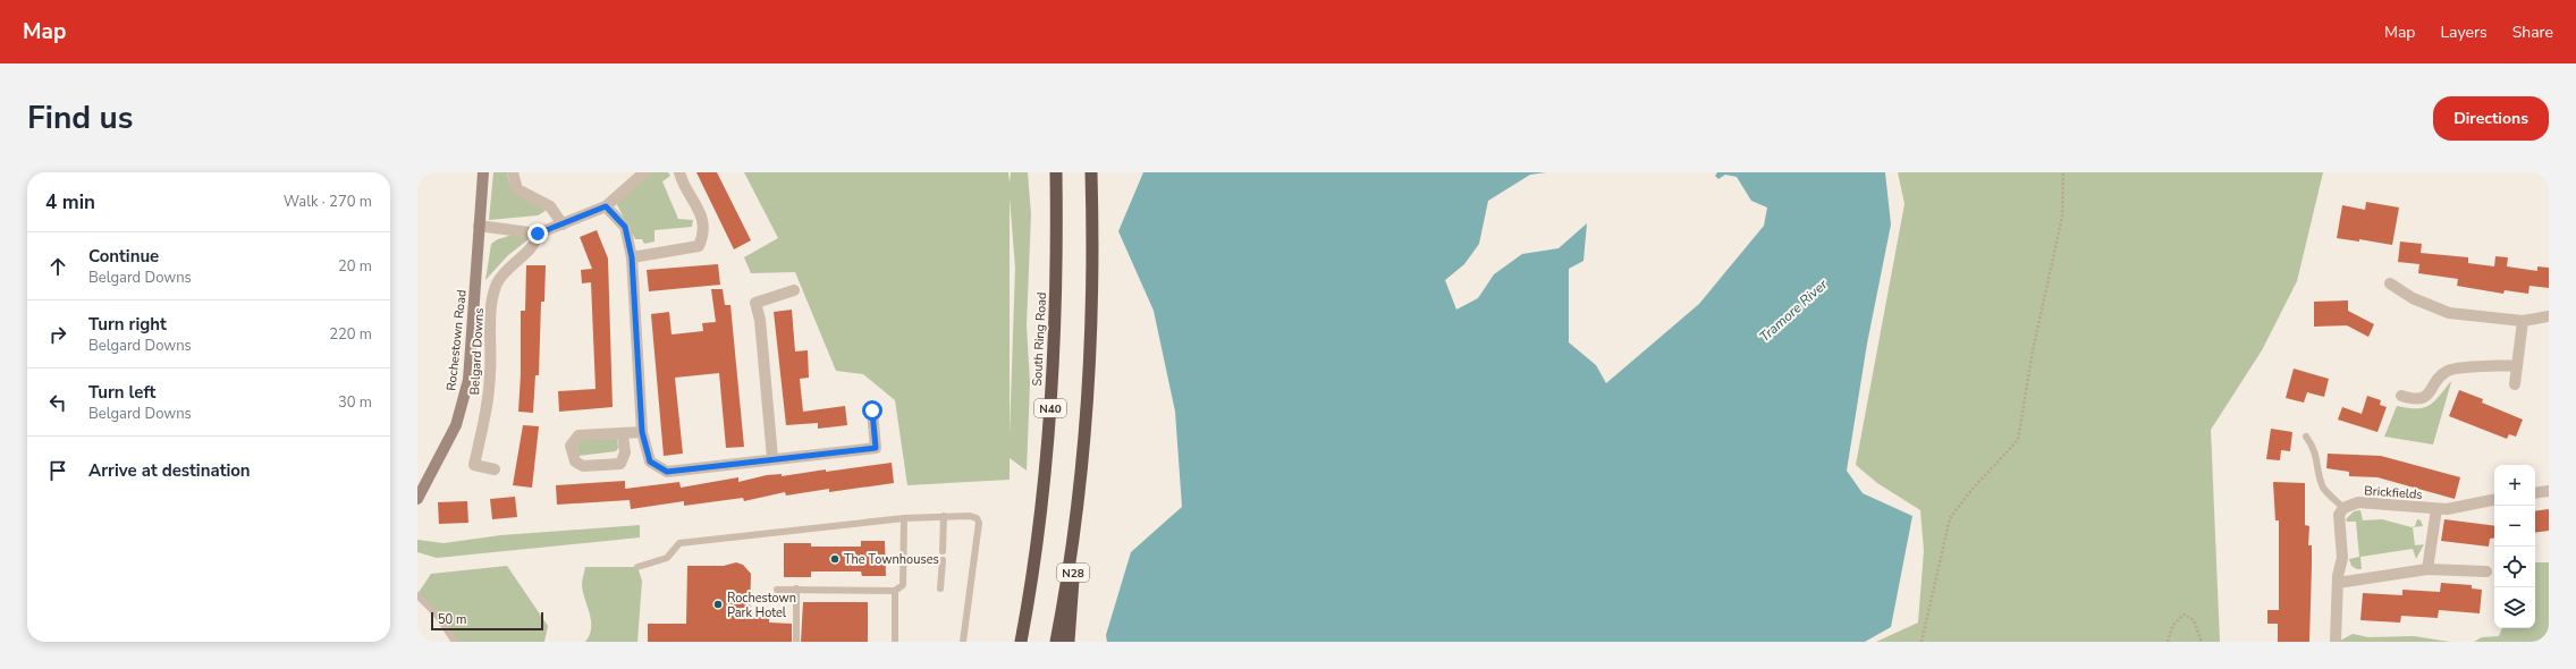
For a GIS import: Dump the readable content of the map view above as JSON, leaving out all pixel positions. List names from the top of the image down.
{
  "streets": {
    "highway": ["South Ring Road", "N40", "N28"],
    "main road": ["Rochestown Road"],
    "street": ["Belgard Downs", "Brickfields"]
  },
  "crossings": [
    ["N40", "N28"]
  ],
  "water": ["Tramore River"],
  "places": ["The Townhouses", "Rochestown Park Hotel"],
  "scale_bar": "50 m",
  "page": {
    "header": "Map",
    "nav": ["Map", "Layers", "Share"],
    "title": "Find us",
    "buttons": "Directions",
    "heading": ["4 min", "Walk · 270 m"],
    "list": [
      ["Continue", "Belgard Downs", "20 m"],
      ["Turn right", "Belgard Downs", "220 m"],
      ["Turn left", "Belgard Downs", "30 m"],
      "Arrive at destination"
    ],
    "map_buttons": ["+", "−"],
    "scale": "50 m"
  }
}
